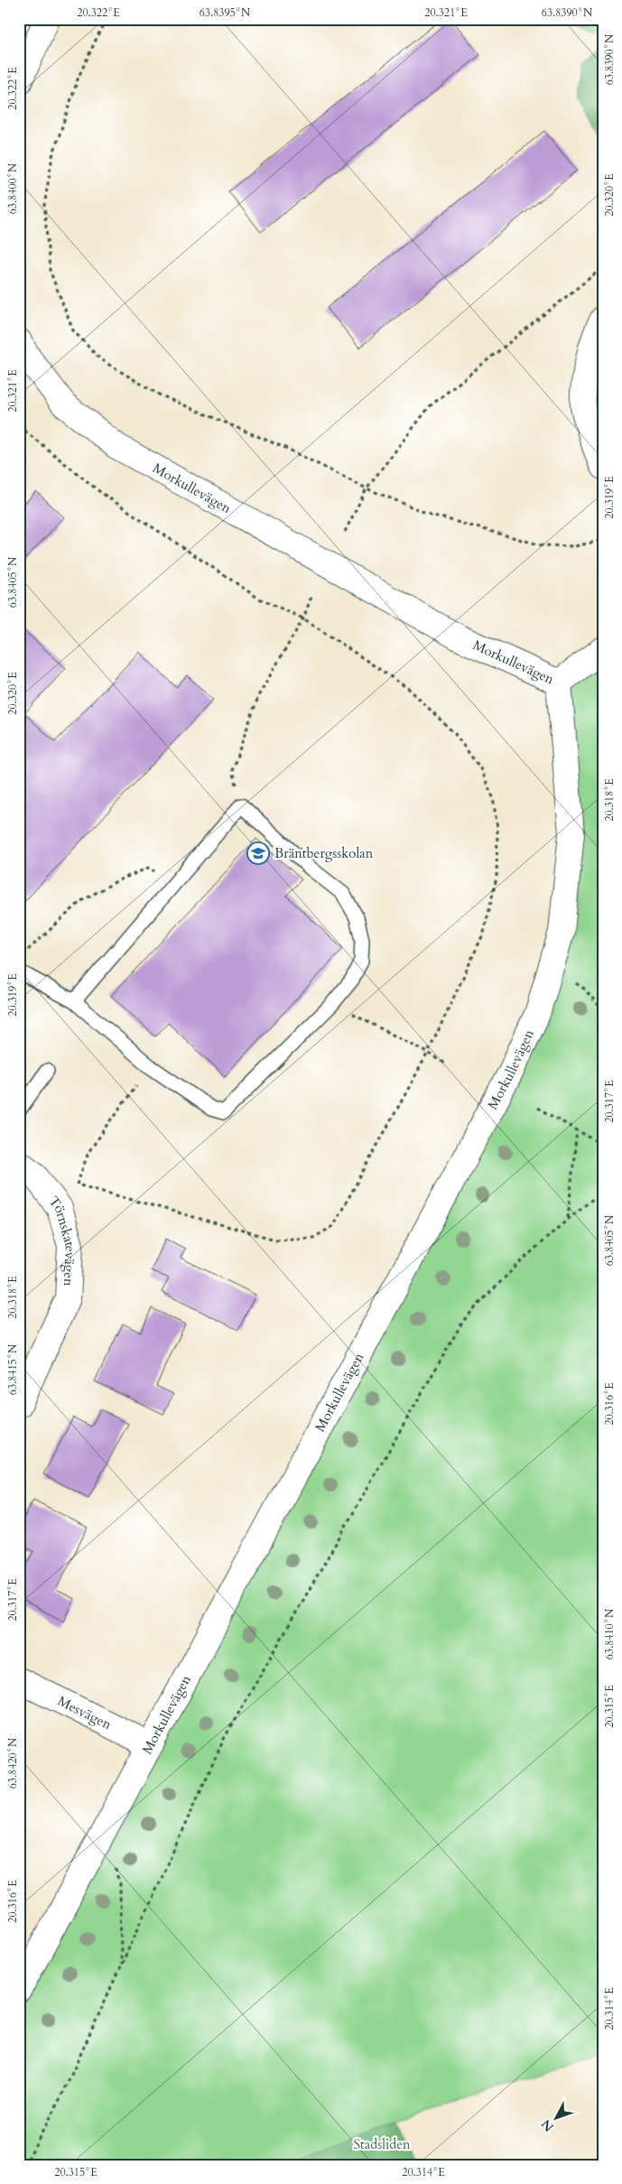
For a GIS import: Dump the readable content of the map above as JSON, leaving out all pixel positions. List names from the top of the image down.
{
  "streets": {
    "street": ["Morkullevägen", "Törnskatevägen", "Mesvägen"]
  },
  "crossings": [
    ["Morkullevägen", "Mesvägen"]
  ],
  "parks": ["Stadsliden"],
  "places": {
    "school or university": ["Bräntbergsskolan"]
  },
  "north": "bottom left",
  "coordinates": [
    "20.322°E",
    "63.8395°N",
    "20.321°E",
    "63.8390°N",
    "63.8400°N",
    "20.320°E",
    "20.319°E",
    "63.8405°N",
    "20.318°E",
    "20.317°E",
    "63.8415°N",
    "20.316°E",
    "63.8410°N",
    "20.315°E",
    "63.8420°N",
    "20.314°E"
  ]
}
